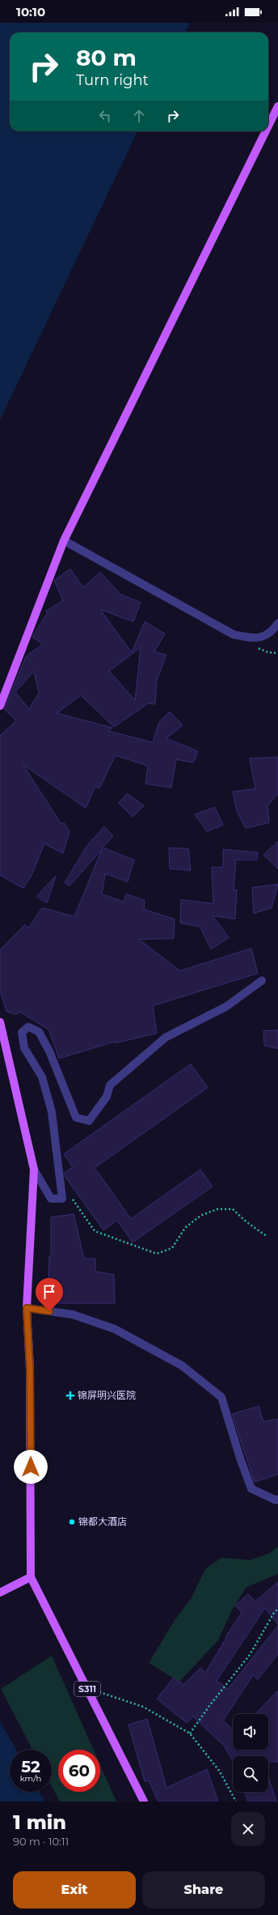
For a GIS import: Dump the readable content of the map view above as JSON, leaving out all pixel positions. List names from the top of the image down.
{
  "streets": {
    "main road": ["S311"]
  },
  "places": {
    "health": ["锦屏明兴医院"],
    "other": ["锦都大酒店"]
  },
  "page": {
    "status": "10:10",
    "turn": ["80 m", "Turn right"],
    "speed": "52 km/h",
    "limit": "60",
    "heading": ["1 min", "90 m · 10:11"],
    "buttons": ["Exit", "Share"]
  }
}
